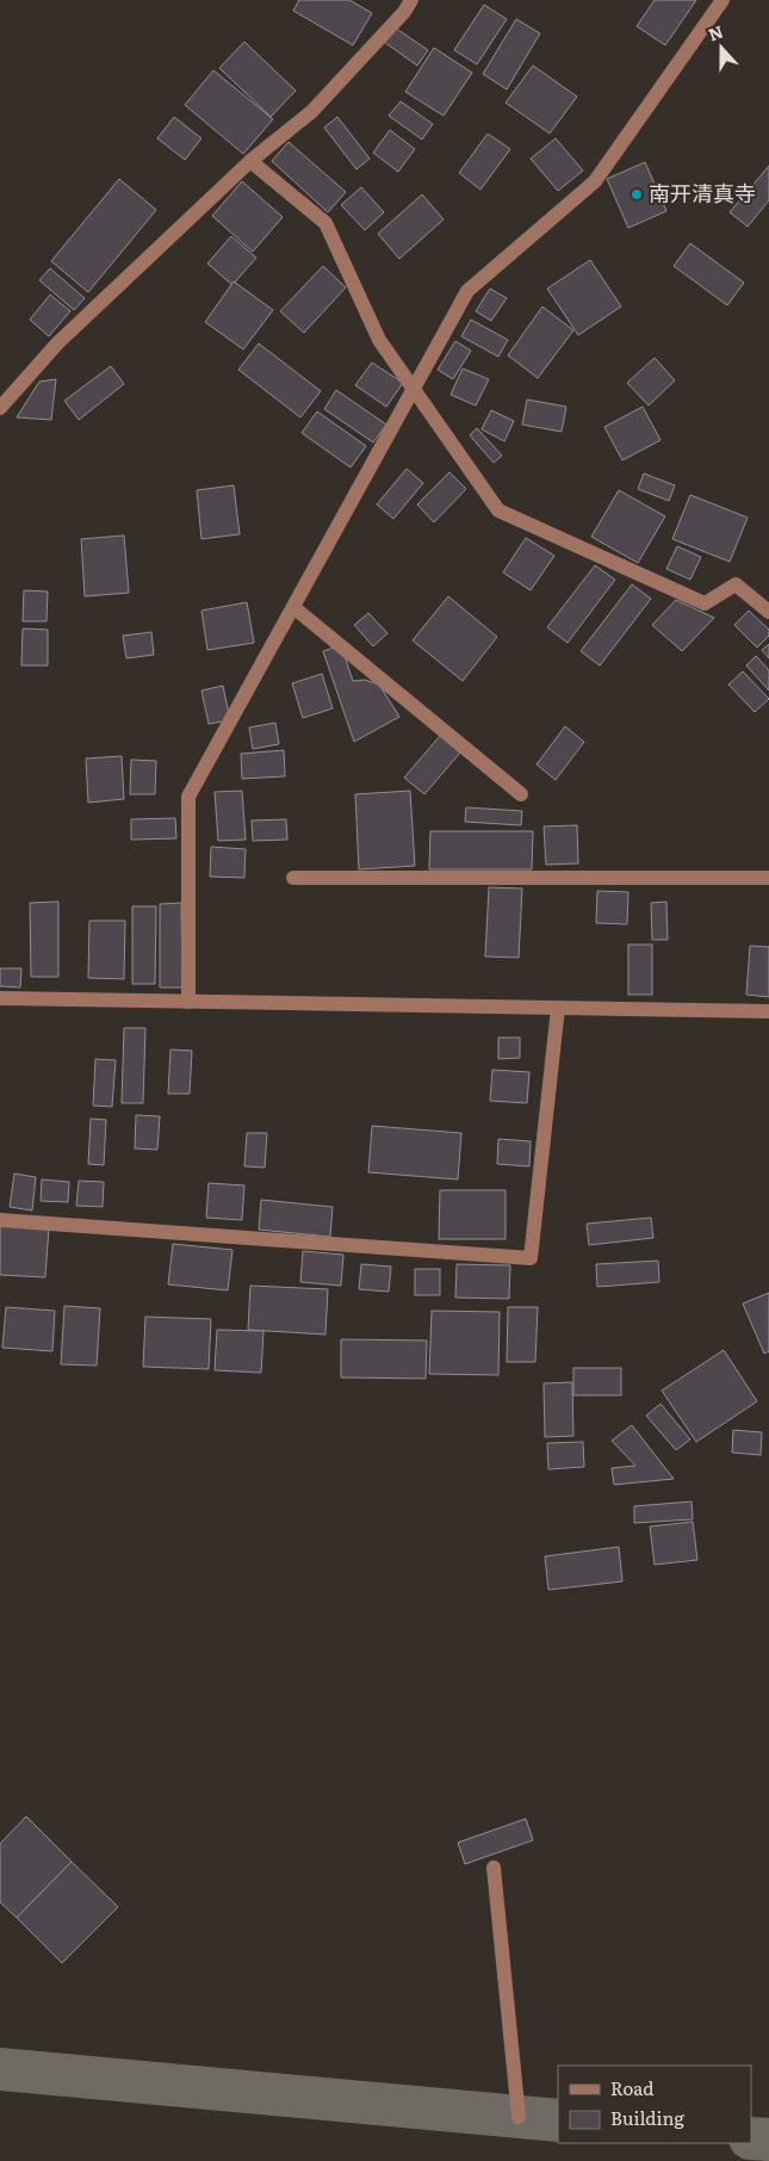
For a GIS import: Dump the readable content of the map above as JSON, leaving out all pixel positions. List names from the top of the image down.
{
  "places": ["南开清真寺"],
  "legend": ["Road", "Building"],
  "north": "top"
}
